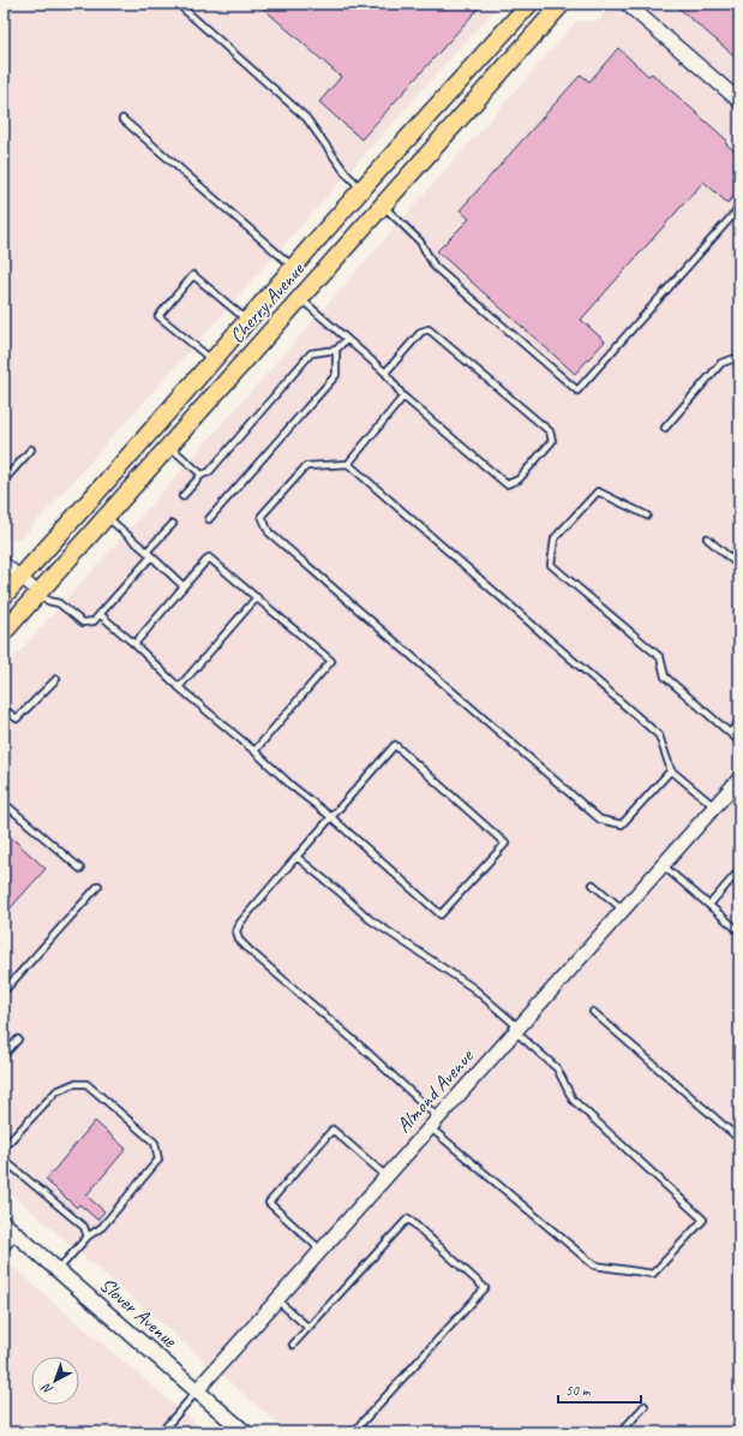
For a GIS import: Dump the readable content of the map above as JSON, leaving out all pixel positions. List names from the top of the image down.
{
  "streets": {
    "main road": ["Cherry Avenue", "Slover Avenue"],
    "street": ["Almond Avenue"]
  },
  "crossings": [
    ["Almond Avenue", "Slover Avenue"]
  ],
  "scale_bar": "50 m",
  "north": "bottom left"
}
